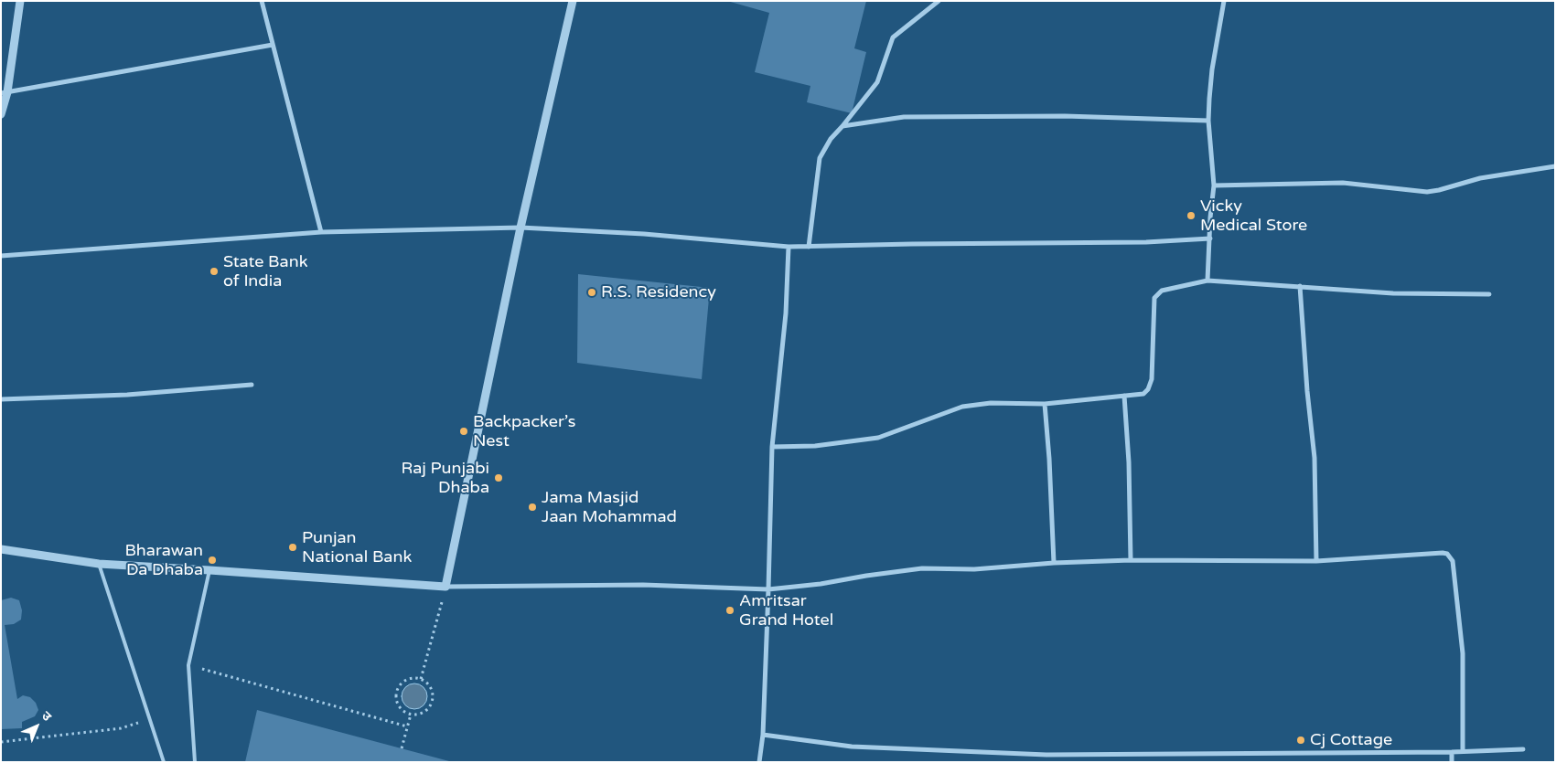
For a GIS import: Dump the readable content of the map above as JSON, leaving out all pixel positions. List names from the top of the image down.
{
  "places": [
    "Vicky Medical Store",
    "State Bank of India",
    "R.S. Residency",
    "Backpacker’s Nest",
    "Raj Punjabi Dhaba",
    "Jama Masjid Jaan Mohammad",
    "Punjan National Bank",
    "Bharawan Da Dhaba",
    "Amritsar Grand Hotel",
    "Cj Cottage"
  ],
  "north": "top right"
}
